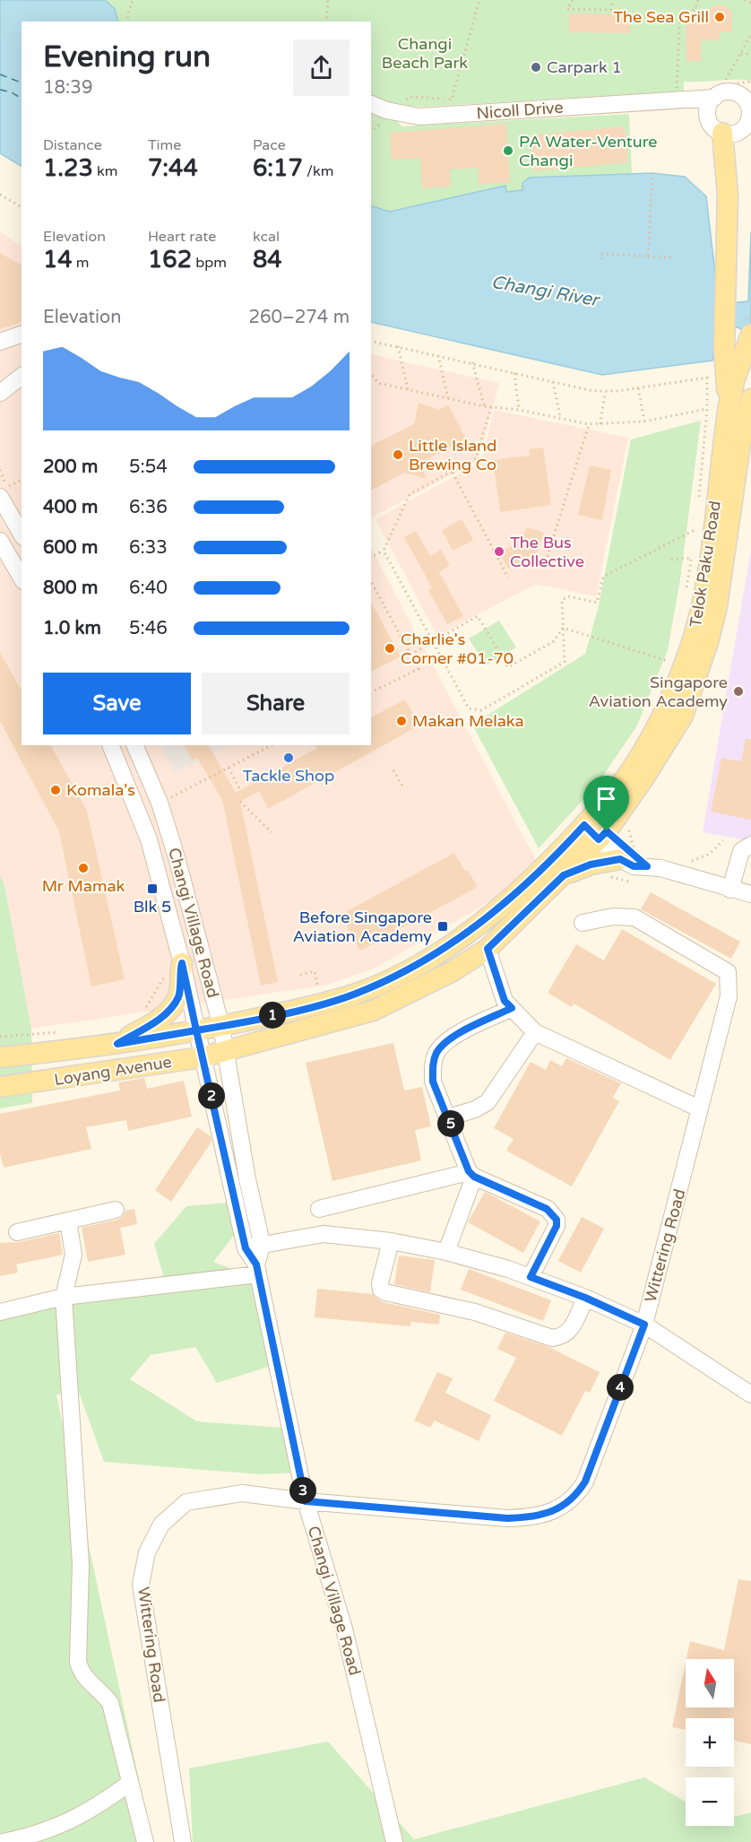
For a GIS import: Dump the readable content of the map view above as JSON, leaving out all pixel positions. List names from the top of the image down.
{
  "streets": {
    "main road": ["Telok Paku Road", "Loyang Avenue"],
    "street": ["Nicoll Drive", "Changi Village Road", "Wittering Road"]
  },
  "crossings": [
    ["Telok Paku Road", "Changi Village Road"],
    ["Telok Paku Road", "Loyang Avenue"],
    ["Changi Village Road", "Loyang Avenue"],
    ["Changi Village Road", "Wittering Road"]
  ],
  "water": ["Changi River"],
  "parks": ["Changi Beach Park"],
  "places": {
    "other": [
      "The Sea Grill",
      "Carpark 1",
      "PA Water-Venture Changi",
      "Little Island Brewing Co",
      "The Bus Collective",
      "Charlie's Corner #01-70",
      "Singapore Aviation Academy",
      "Makan Melaka",
      "Tackle Shop",
      "Komala's",
      "Mr Mamak"
    ],
    "transit": ["Blk 5", "Before Singapore Aviation Academy"]
  },
  "north": "top",
  "page": {
    "heading": ["Evening run", "18:39"],
    "stats": [
      ["Distance", "1.23 km"],
      ["Time", "7:44"],
      ["Pace", "6:17 /km"],
      ["Elevation", "14 m"],
      ["Heart rate", "162 bpm"],
      ["kcal", "84"]
    ],
    "chart": ["Elevation", "260–274 m"],
    "list": [
      {
        "name": "200 m",
        "note": "5:54"
      },
      {
        "name": "400 m",
        "note": "6:36"
      },
      {
        "name": "600 m",
        "note": "6:33"
      },
      {
        "name": "800 m",
        "note": "6:40"
      },
      {
        "name": "1.0 km",
        "note": "5:46"
      }
    ],
    "buttons": ["Save", "Share"],
    "pins": [
      "1",
      "2",
      "5",
      "4",
      "3"
    ],
    "map_buttons": ["+", "−"]
  }
}
